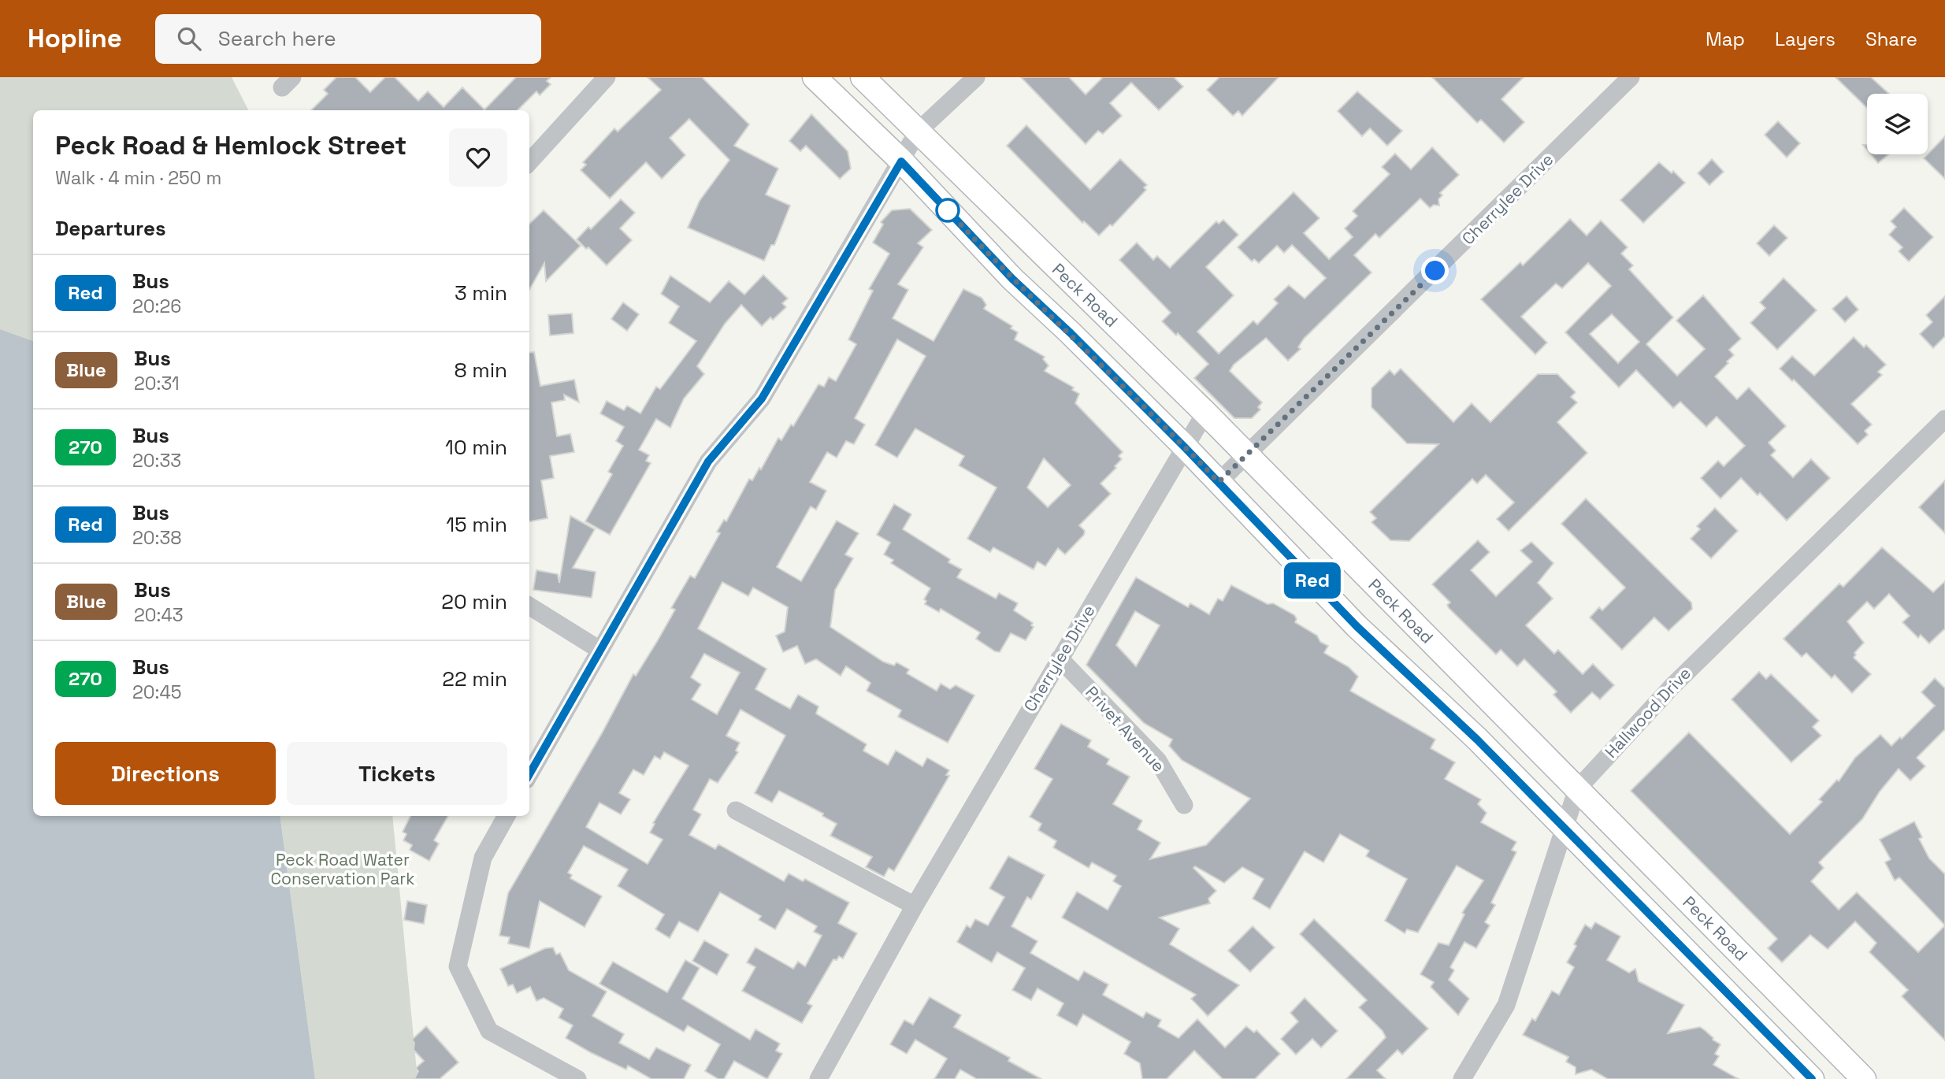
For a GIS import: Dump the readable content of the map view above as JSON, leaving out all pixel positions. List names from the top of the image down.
{
  "streets": {
    "main road": ["Peck Road"],
    "street": ["Cherrylee Drive", "Hallwood Drive", "Privet Avenue"]
  },
  "crossings": [
    ["Cherrylee Drive", "Peck Road"],
    ["Cherrylee Drive", "Privet Avenue"],
    ["Peck Road", "Hallwood Drive"]
  ],
  "parks": ["Peck Road Water Conservation Park"],
  "lines": ["bus line Red"],
  "page": {
    "header": "Hopline",
    "search": "Search here",
    "nav": ["Map", "Layers", "Share"],
    "on_map": "Red",
    "heading": [
      ["Peck Road & Hemlock Street", "Walk · 4 min · 250 m"],
      "Departures"
    ],
    "list": [
      {
        "mark": "Red",
        "name": "Bus",
        "note": "20:26",
        "value": "3 min"
      },
      {
        "mark": "Blue",
        "name": "Bus",
        "note": "20:31",
        "value": "8 min"
      },
      {
        "mark": "270",
        "name": "Bus",
        "note": "20:33",
        "value": "10 min"
      },
      {
        "mark": "Red",
        "name": "Bus",
        "note": "20:38",
        "value": "15 min"
      },
      {
        "mark": "Blue",
        "name": "Bus",
        "note": "20:43",
        "value": "20 min"
      },
      {
        "mark": "270",
        "name": "Bus",
        "note": "20:45",
        "value": "22 min"
      }
    ],
    "buttons": ["Directions", "Tickets"]
  }
}
